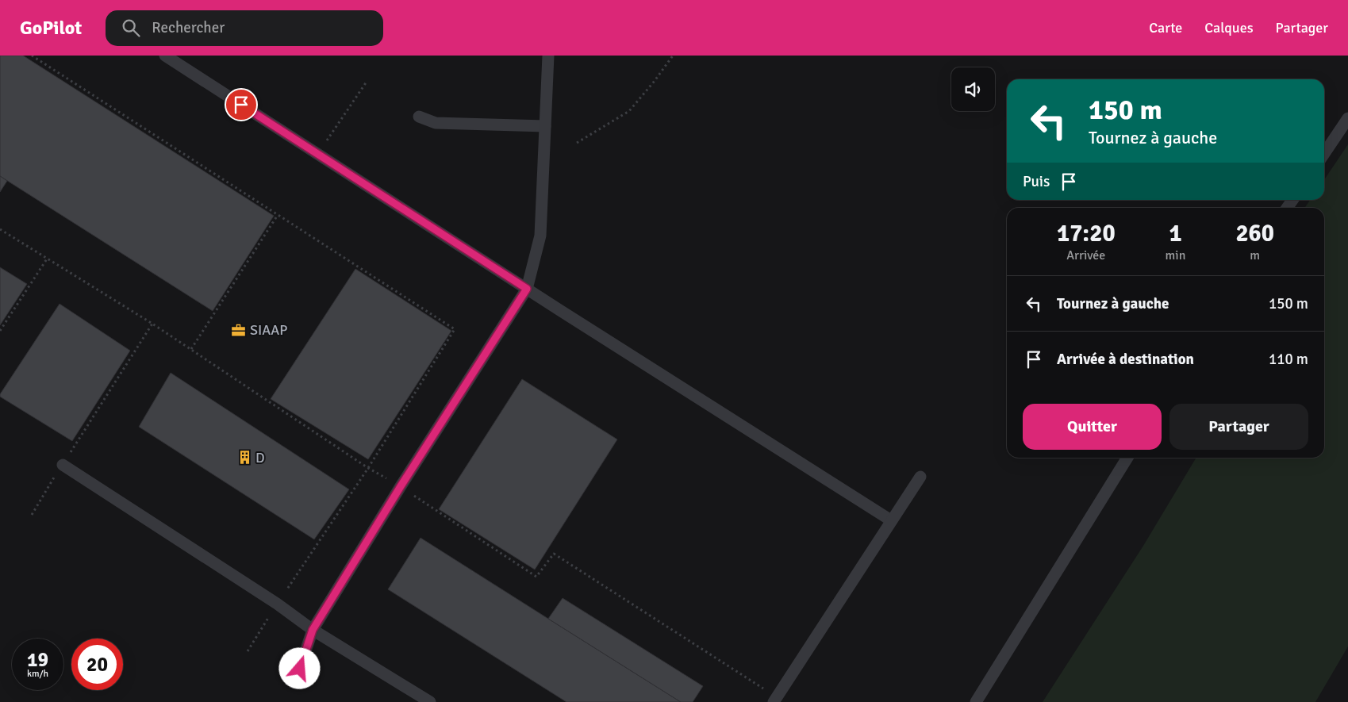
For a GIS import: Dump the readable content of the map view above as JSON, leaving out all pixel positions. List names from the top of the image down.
{
  "places": {
    "office": ["SIAAP"],
    "building": ["D"]
  },
  "page": {
    "header": "GoPilot",
    "search": "Rechercher",
    "nav": ["Carte", "Calques", "Partager"],
    "turn": ["150 m", "Tournez à gauche"],
    "then": "Puis",
    "eta": [
      "17:20",
      "Arrivée",
      "1",
      "min",
      "260",
      "m"
    ],
    "list": [
      {
        "name": "Tournez à gauche",
        "value": "150 m"
      },
      {
        "name": "Arrivée à destination",
        "value": "110 m"
      }
    ],
    "buttons": ["Quitter", "Partager"],
    "speed": "19 km/h",
    "limit": "20"
  }
}
